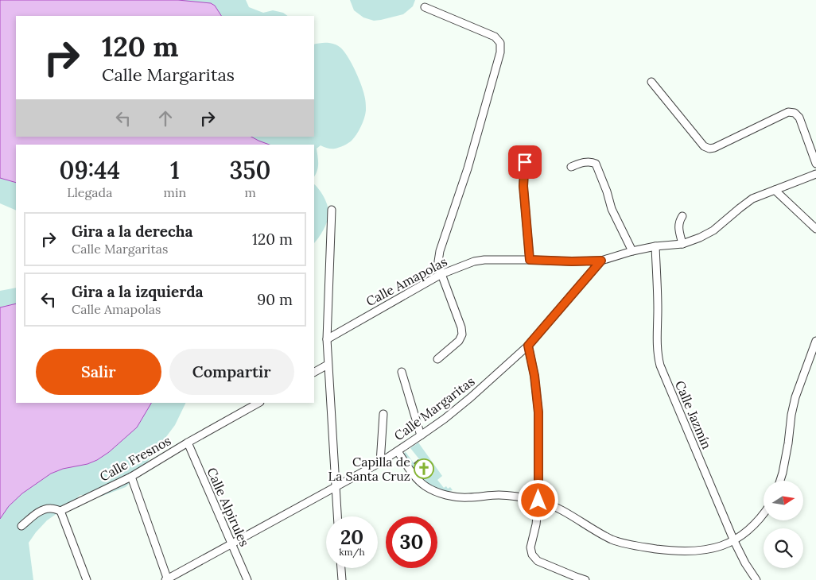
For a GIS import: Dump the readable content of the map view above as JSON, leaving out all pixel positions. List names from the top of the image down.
{
  "streets": {
    "street": [
      "Calle Amapolas",
      "Calle Margaritas",
      "Calle Jazmín",
      "Calle Fresnos",
      "Calle Alpirules"
    ]
  },
  "crossings": [
    ["Calle Amapolas", "Calle Margaritas"],
    ["Calle Amapolas", "Calle Jazmín"],
    ["Calle Margaritas", "Calle Alpirules"],
    ["Calle Fresnos", "Calle Alpirules"]
  ],
  "places": {
    "church": ["Capilla de La Santa Cruz"]
  },
  "north": "right",
  "page": {
    "turn": ["120 m", "Calle Margaritas"],
    "eta": [
      "09:44",
      "Llegada",
      "1",
      "min",
      "350",
      "m"
    ],
    "list": [
      {
        "name": "Gira a la derecha",
        "note": "Calle Margaritas",
        "value": "120 m"
      },
      {
        "name": "Gira a la izquierda",
        "note": "Calle Amapolas",
        "value": "90 m"
      }
    ],
    "buttons": ["Salir", "Compartir"],
    "speed": "20 km/h",
    "limit": "30"
  }
}
